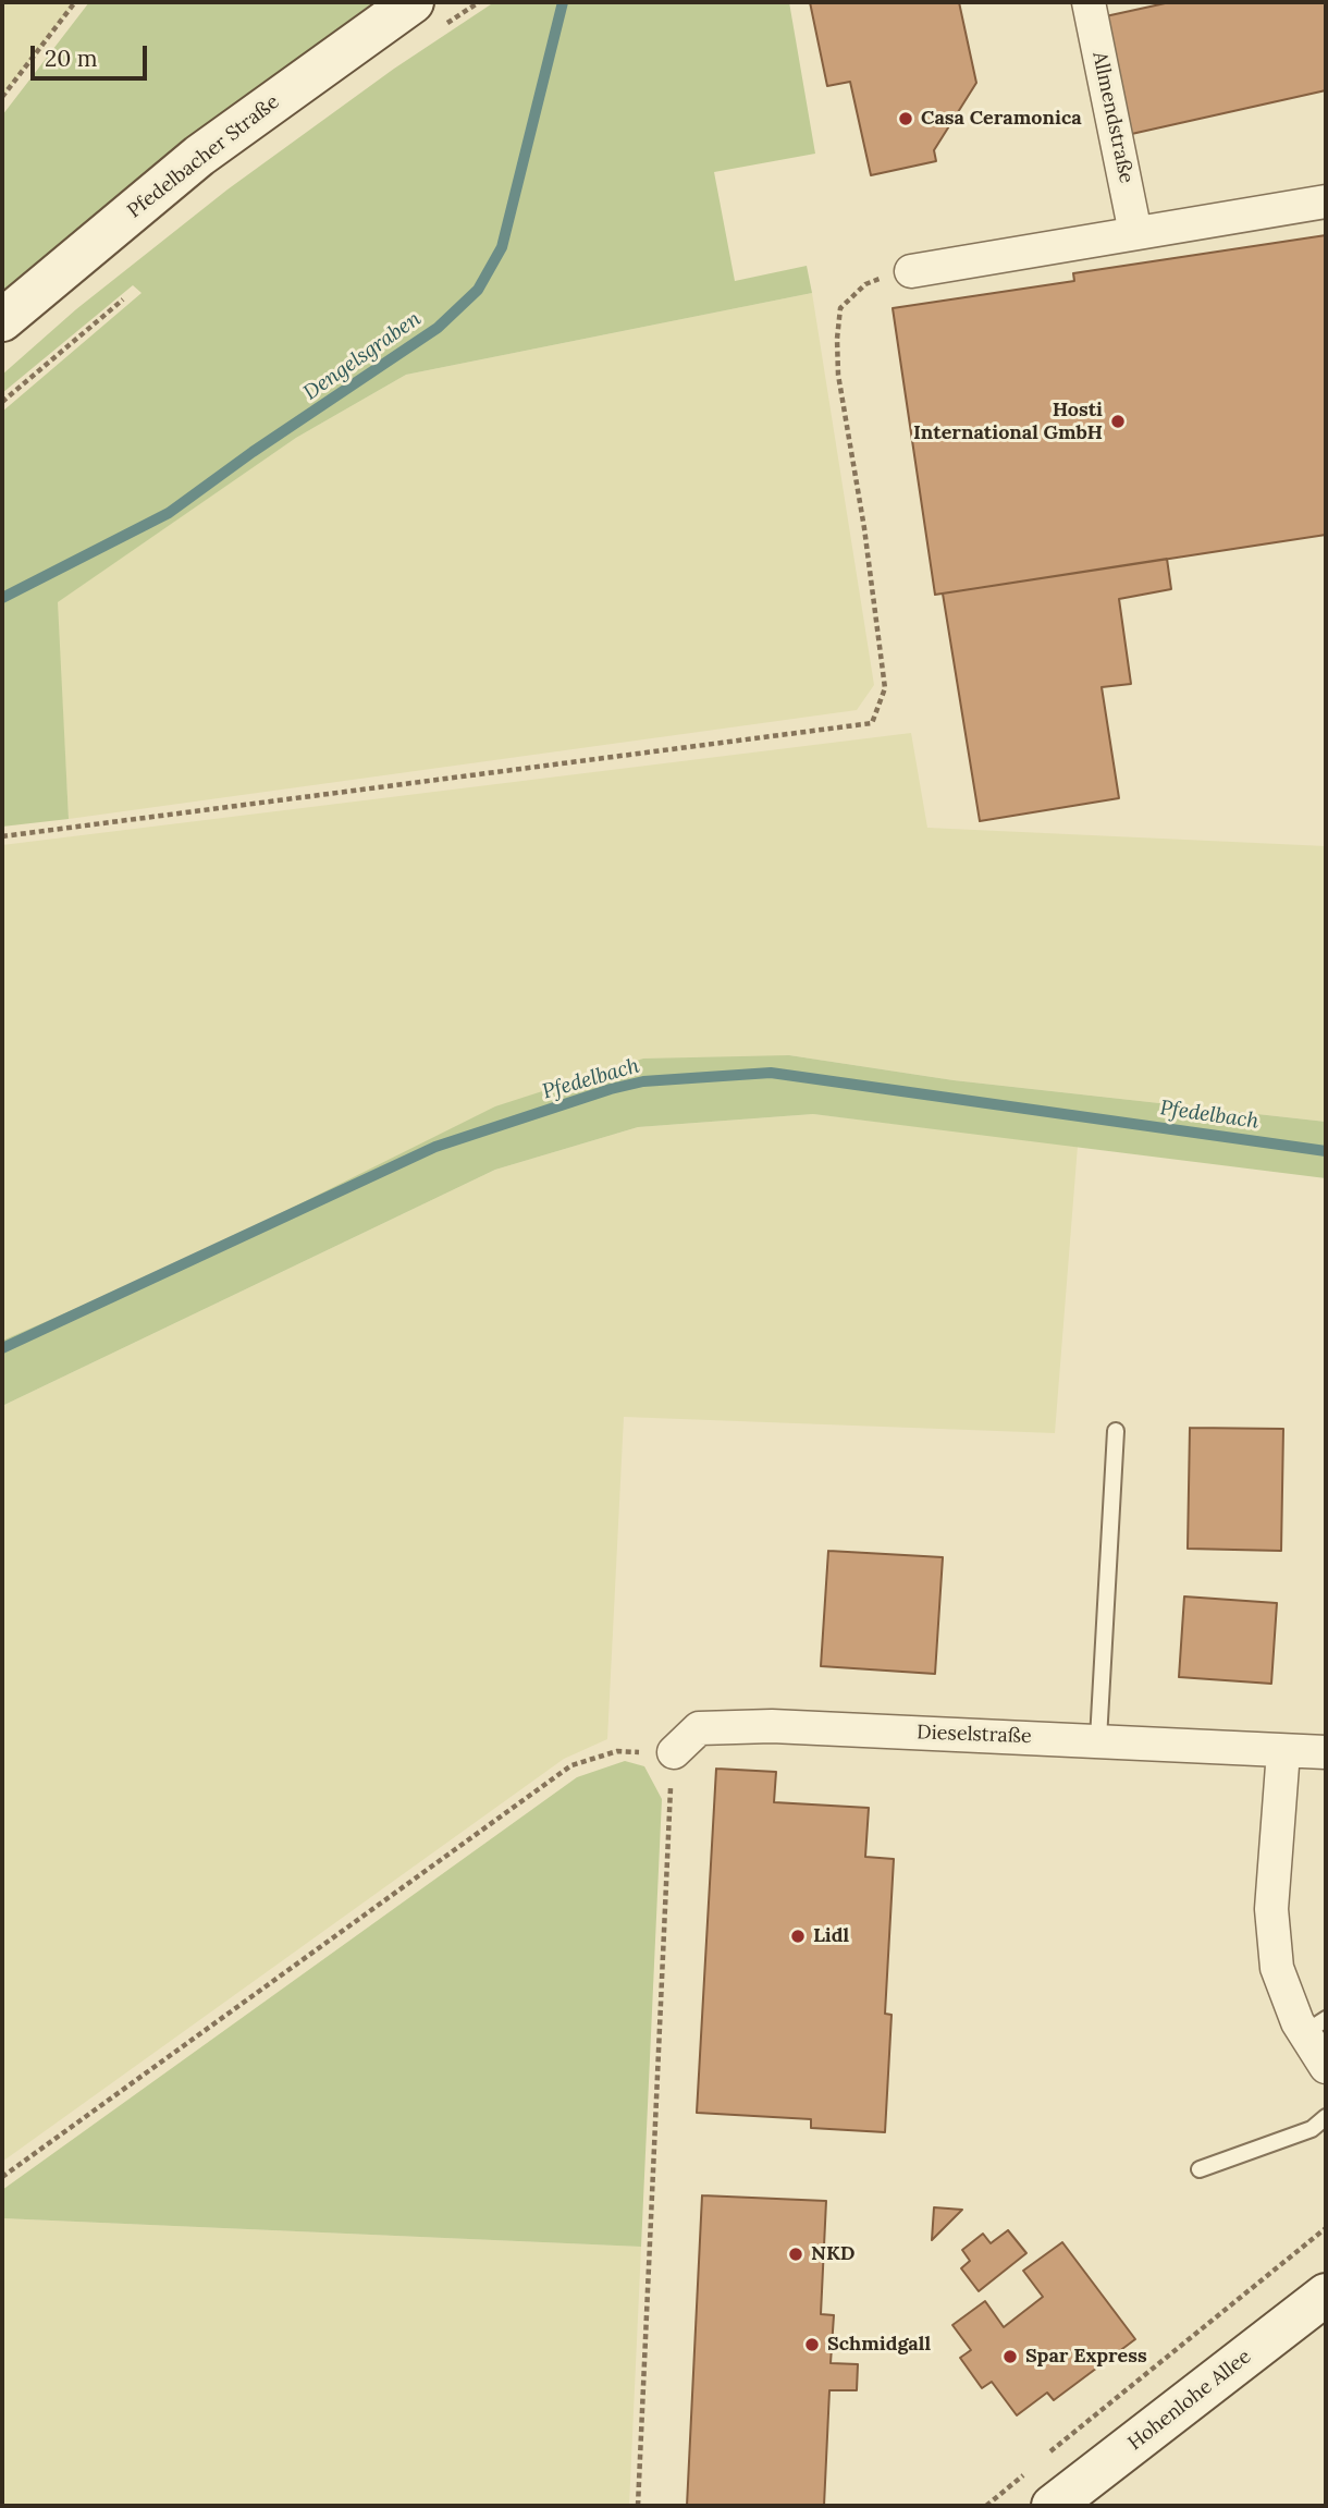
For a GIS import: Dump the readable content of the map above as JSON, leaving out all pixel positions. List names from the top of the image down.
{
  "streets": {
    "main road": ["Pfedelbacher Straße", "Hohenlohe Allee"],
    "street": ["Allmendstraße", "Dieselstraße"]
  },
  "water": ["Dengelsgraben", "Pfedelbach"],
  "places": [
    "Casa Ceramonica",
    "Hosti International GmbH",
    "Lidl",
    "NKD",
    "Schmidgall",
    "Spar Express"
  ],
  "scale_bar": "20 m"
}
